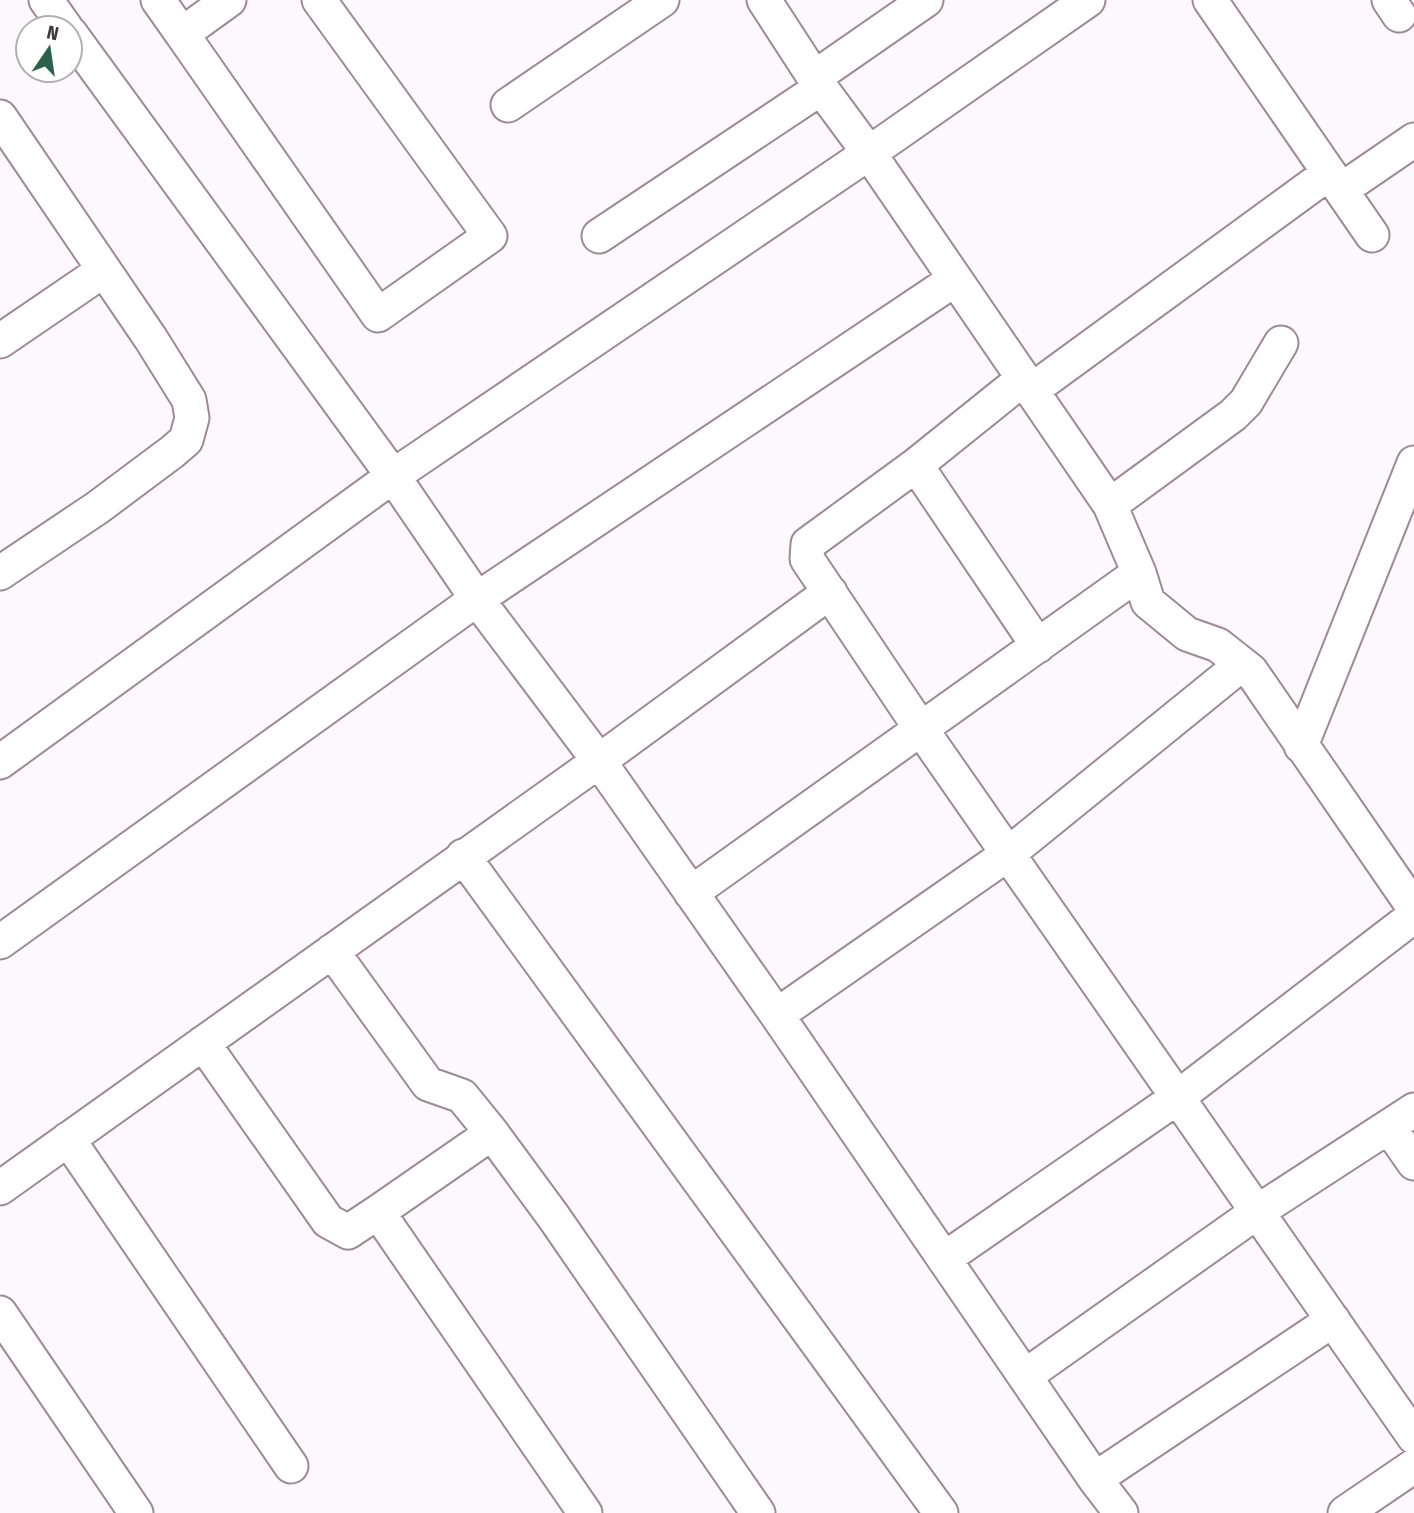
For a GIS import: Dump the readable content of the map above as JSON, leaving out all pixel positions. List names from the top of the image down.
{
  "north": "top"
}
